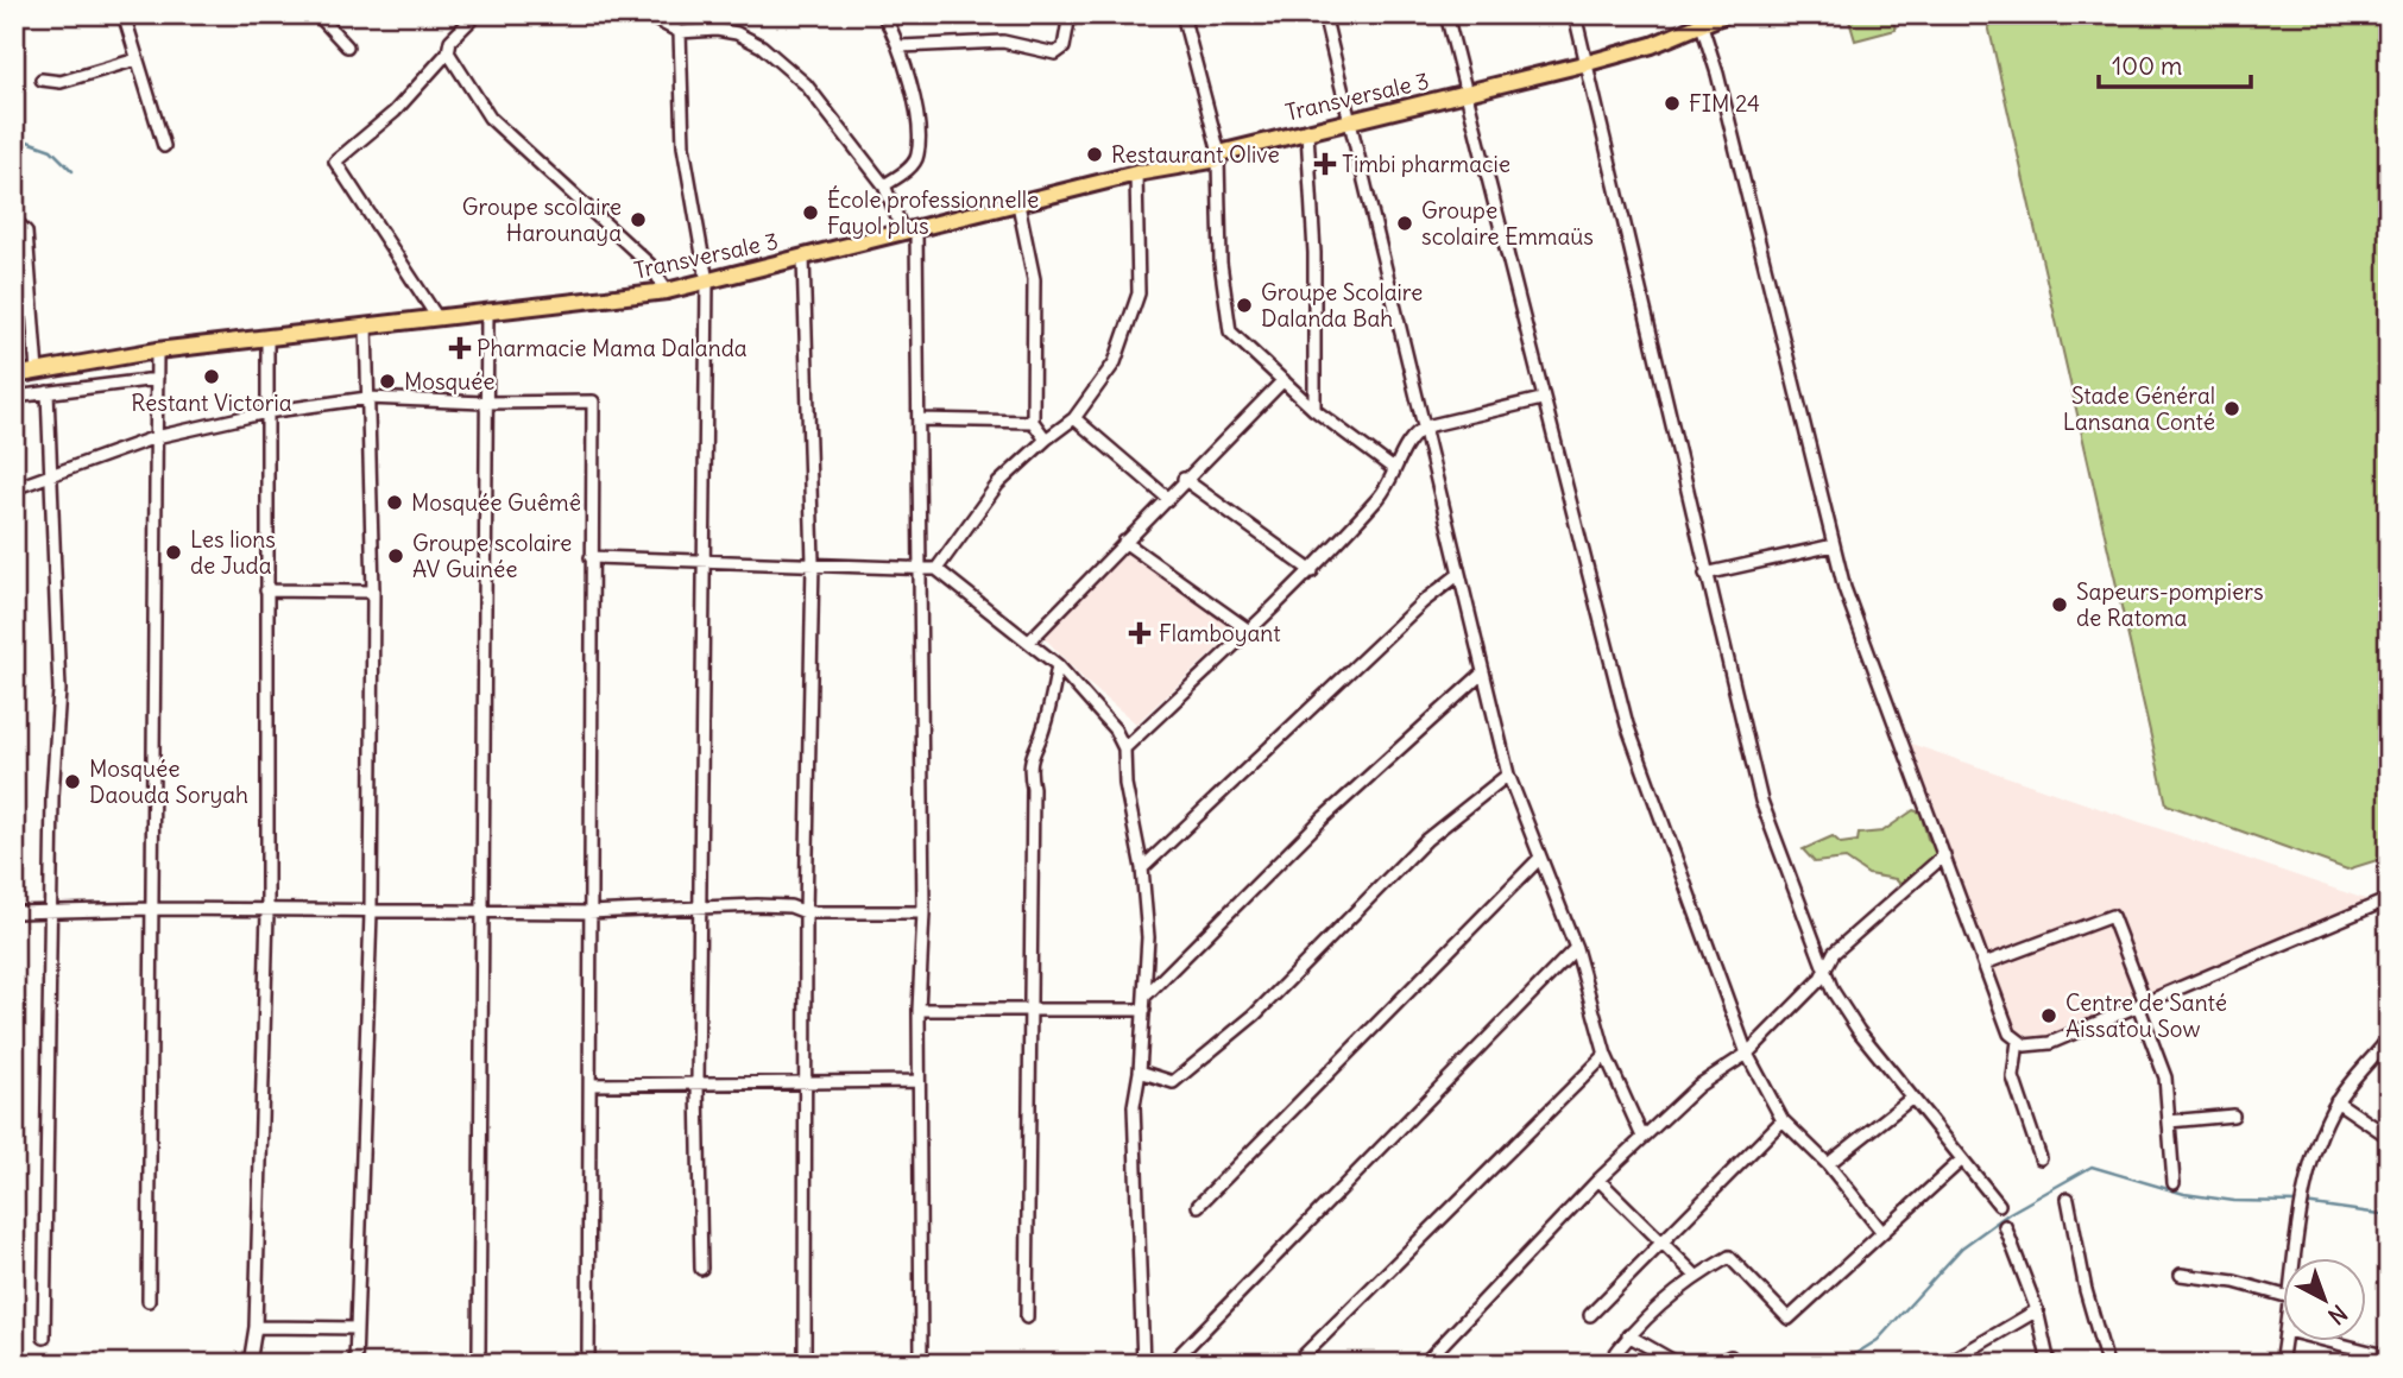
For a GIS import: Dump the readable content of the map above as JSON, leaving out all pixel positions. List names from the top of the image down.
{
  "streets": {
    "main road": ["Transversale 3"]
  },
  "places": {
    "other": [
      "FIM 24",
      "Restaurant Olive",
      "École professionnelle Fayol plus",
      "Groupe scolaire Harounaya",
      "Groupe scolaire Emmaüs",
      "Groupe Scolaire Dalanda Bah",
      "Restant Victoria",
      "Mosquée",
      "Stade Général Lansana Conté",
      "Mosquée Guêmê",
      "Les lions de Juda",
      "Groupe scolaire AV Guinée",
      "Sapeurs-pompiers de Ratoma",
      "Mosquée Daouda Soryah",
      "Centre de Santé Aissatou Sow"
    ],
    "health": ["Timbi pharmacie", "Pharmacie Mama Dalanda", "Flamboyant"]
  },
  "scale_bar": "100 m",
  "north": "bottom right"
}
